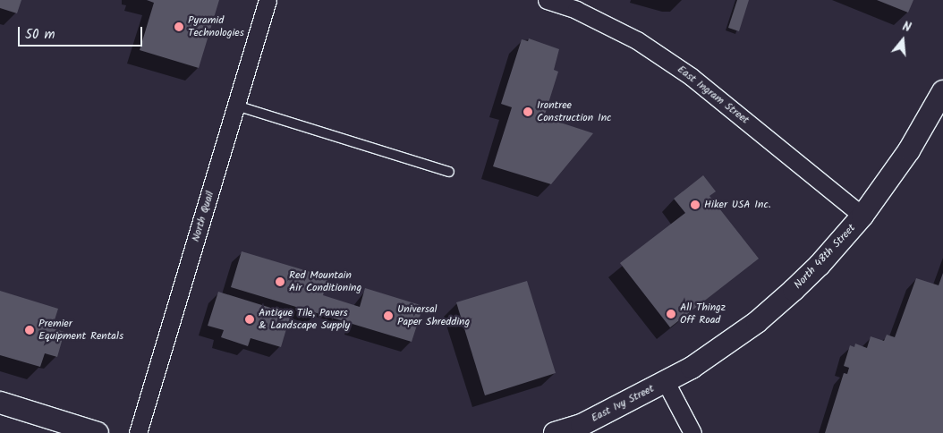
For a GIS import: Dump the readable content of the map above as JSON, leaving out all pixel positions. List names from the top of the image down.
{
  "streets": {
    "street": [
      "East Ingram Street",
      "North Quail",
      "North 48th Street",
      "East Ivy Street"
    ]
  },
  "crossings": [
    ["East Ingram Street", "North 48th Street"],
    ["North 48th Street", "East Ivy Street"]
  ],
  "places": [
    "Pyramid Technologies",
    "Irontree Construction Inc",
    "Hiker USA Inc.",
    "Red Mountain Air Conditioning",
    "All Thingz Off Road",
    "Universal Paper Shredding",
    "Antique Tile, Pavers & Landscape Supply",
    "Premier Equipment Rentals"
  ],
  "scale_bar": "50 m",
  "north": "top"
}
